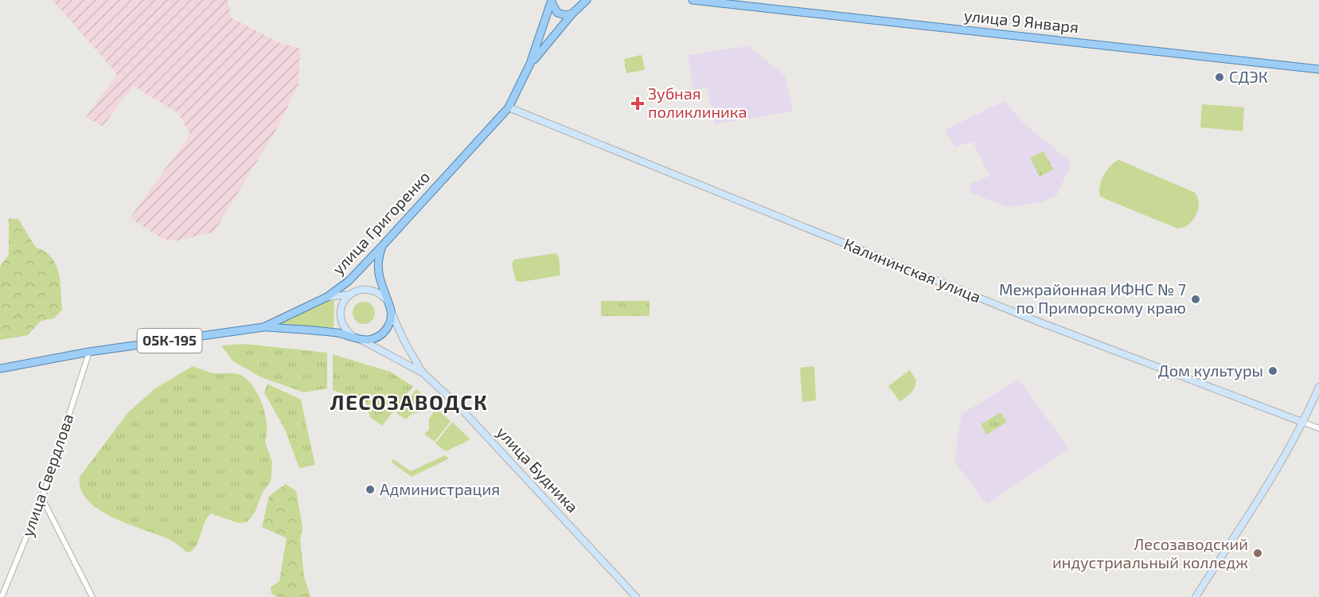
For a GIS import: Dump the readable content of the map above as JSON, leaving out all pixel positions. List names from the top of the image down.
{
  "streets": {
    "main road": [
      "улица 9 Января",
      "улица Григоренко",
      "Калининская улица",
      "05К-195",
      "улица Будника"
    ],
    "street": ["улица Свердлова"]
  },
  "crossings": [
    ["улица Григоренко", "Калининская улица"],
    ["улица Григоренко", "улица Свердлова"]
  ],
  "districts": ["ЛЕСОЗАВОДСК"],
  "places": {
    "other": [
      "СДЭК",
      "Межрайонная ИФНС № 7 по Приморскому краю",
      "Дом культуры",
      "Администрация",
      "Лесозаводский индустриальный колледж"
    ],
    "health": ["Зубная поликлиника"]
  }
}
